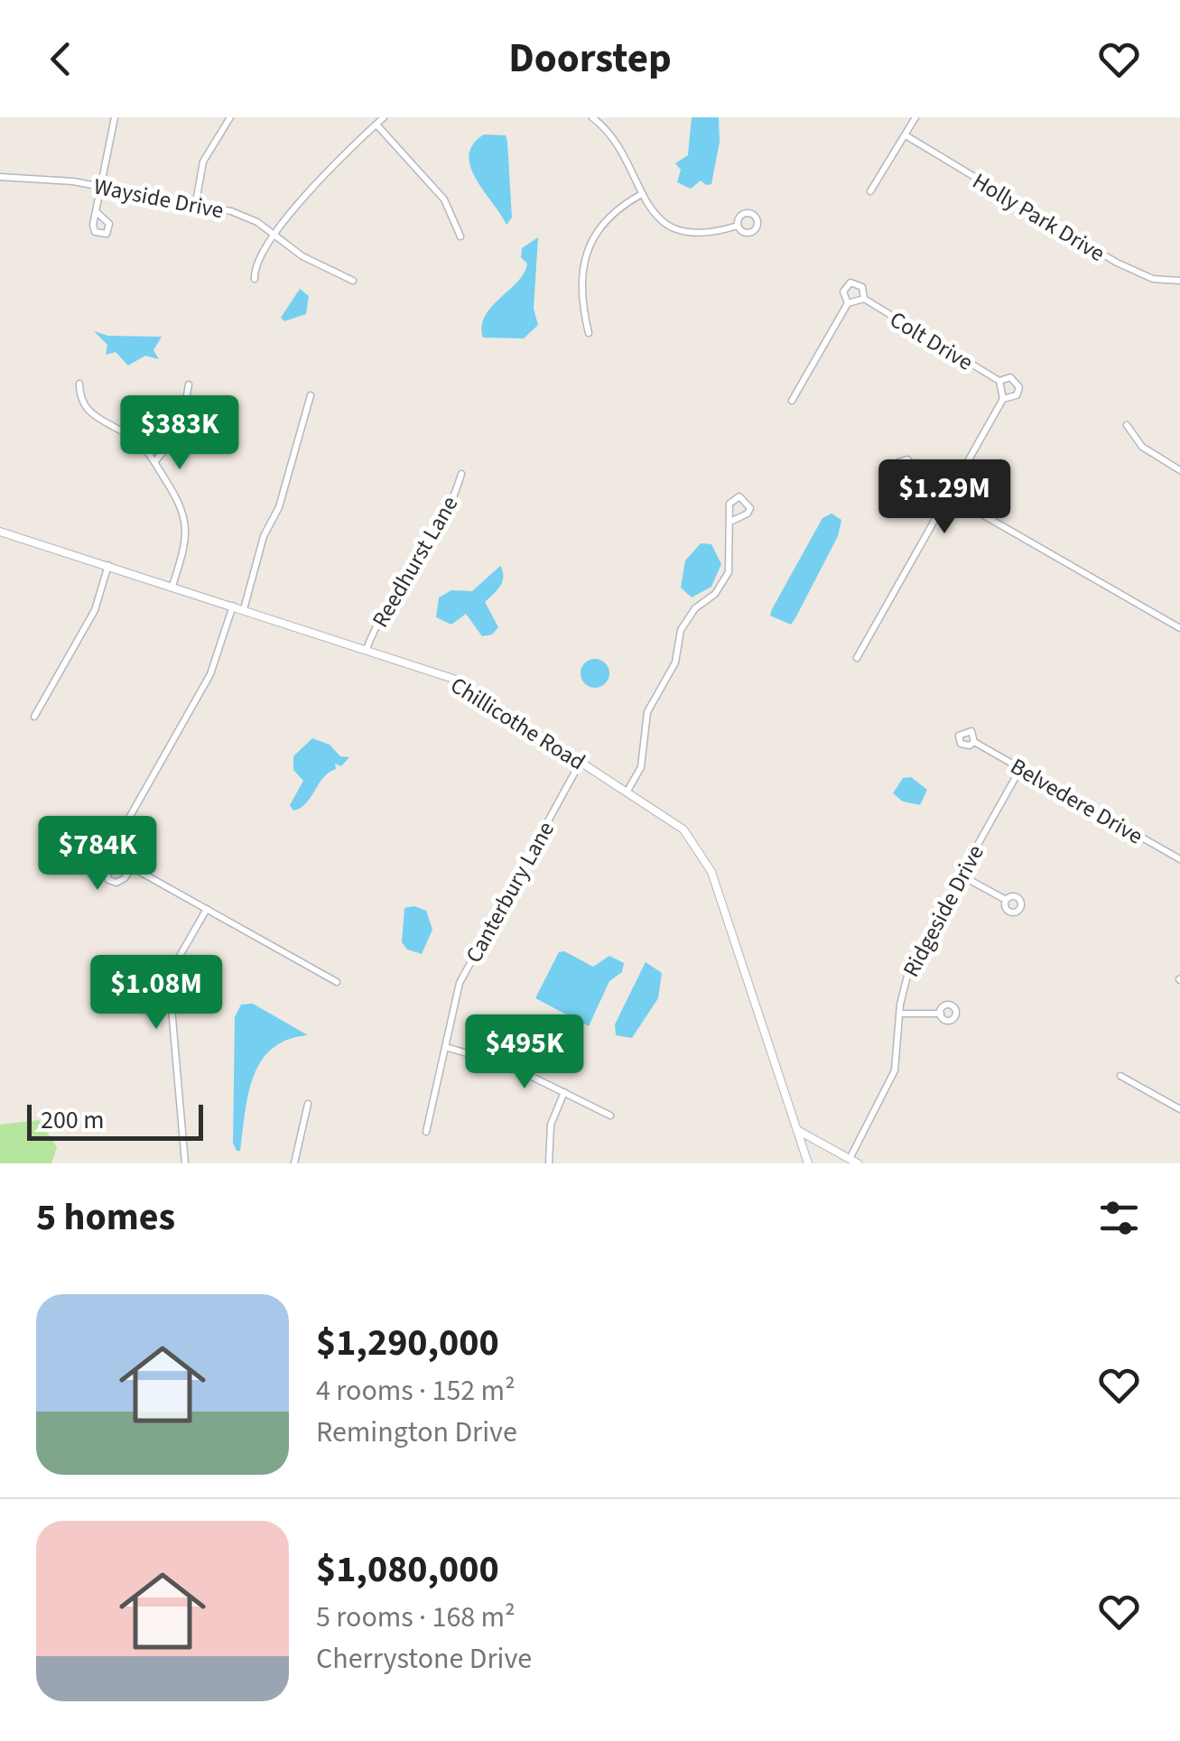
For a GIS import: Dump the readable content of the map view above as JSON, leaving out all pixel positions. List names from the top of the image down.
{
  "streets": {
    "street": [
      "Wayside Drive",
      "Holly Park Drive",
      "Colt Drive",
      "Reedhurst Lane",
      "Chillicothe Road",
      "Belvedere Drive",
      "Canterbury Lane",
      "Ridgeside Drive"
    ]
  },
  "crossings": [
    ["Reedhurst Lane", "Chillicothe Road"],
    ["Chillicothe Road", "Canterbury Lane"],
    ["Belvedere Drive", "Ridgeside Drive"]
  ],
  "scale_bar": "200 m",
  "page": {
    "header": "Doorstep",
    "price": [
      "$383K",
      "$1.29M",
      "$784K",
      "$1.08M",
      "$495K"
    ],
    "scale": "200 m",
    "heading": "5 homes",
    "list": [
      {
        "name": "$1,290,000",
        "note": "4 rooms · 152 m² · Remington Drive"
      },
      {
        "name": "$1,080,000",
        "note": "5 rooms · 168 m² · Cherrystone Drive"
      }
    ]
  }
}
